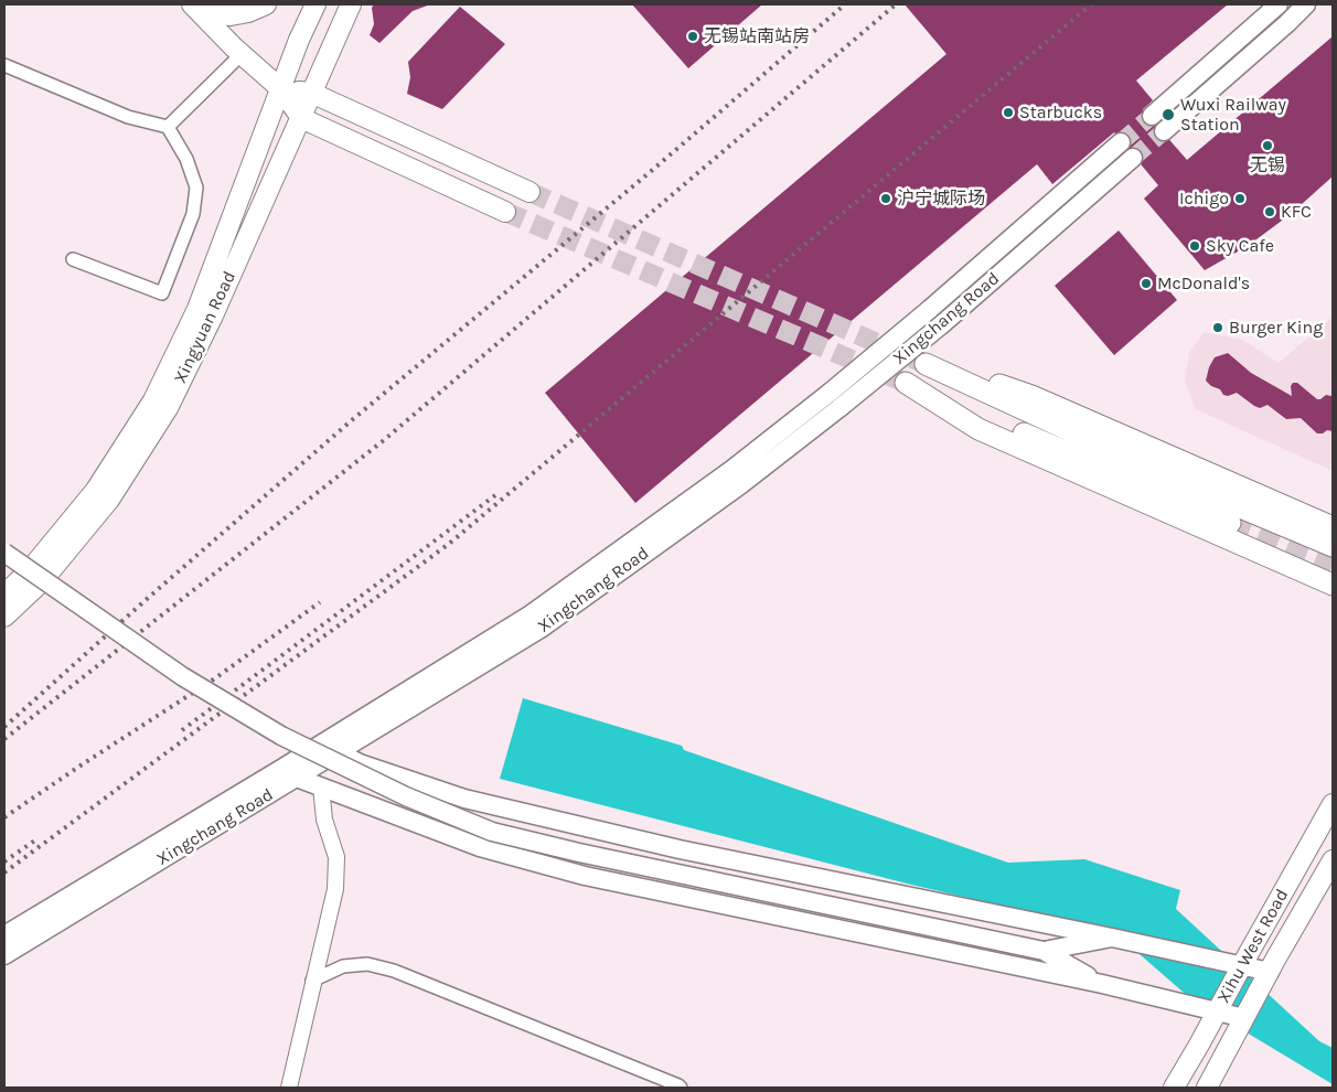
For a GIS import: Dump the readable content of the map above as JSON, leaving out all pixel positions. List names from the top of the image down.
{
  "streets": {
    "main road": ["Xingchang Road", "Xingyuan Road", "Xihu West Road"]
  },
  "places": [
    "无锡站南站房",
    "Starbucks",
    "Wuxi Railway Station",
    "无锡",
    "沪宁城际场",
    "Ichigo",
    "KFC",
    "Sky Cafe",
    "McDonald's",
    "Burger King"
  ]
}
